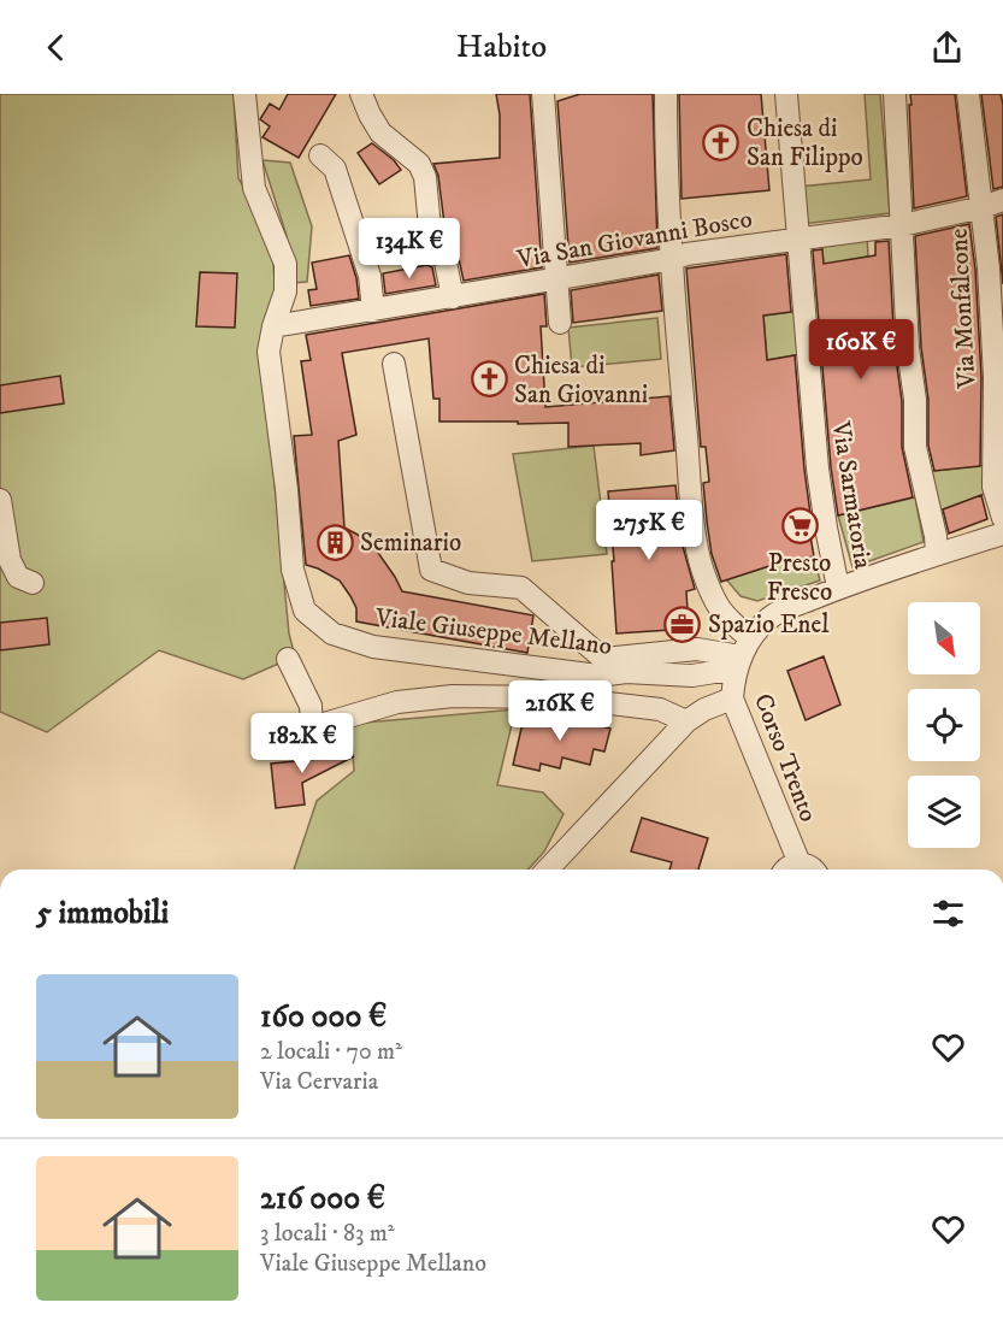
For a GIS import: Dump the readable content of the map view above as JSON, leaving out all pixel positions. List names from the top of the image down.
{
  "streets": {
    "street": [
      "Via San Giovanni Bosco",
      "Via Monfalcone",
      "Via Sarmatoria",
      "Viale Giuseppe Mellano",
      "Corso Trento"
    ]
  },
  "crossings": [
    ["Via San Giovanni Bosco", "Via Monfalcone"],
    ["Via San Giovanni Bosco", "Via Sarmatoria"],
    ["Via San Giovanni Bosco", "Viale Giuseppe Mellano"],
    ["Viale Giuseppe Mellano", "Corso Trento"]
  ],
  "places": {
    "church": ["Chiesa di San Filippo", "Chiesa di San Giovanni"],
    "supermarket": ["Presto Fresco"],
    "building": ["Seminario"],
    "office": ["Spazio Enel"]
  },
  "north": "bottom right",
  "page": {
    "header": "Habito",
    "price": [
      "134K €",
      "160K €",
      "275K €",
      "216K €",
      "182K €"
    ],
    "heading": "5 immobili",
    "list": [
      {
        "name": "160 000 €",
        "note": "2 locali · 70 m² · Via Cervaria"
      },
      {
        "name": "216 000 €",
        "note": "3 locali · 83 m² · Viale Giuseppe Mellano"
      }
    ]
  }
}
